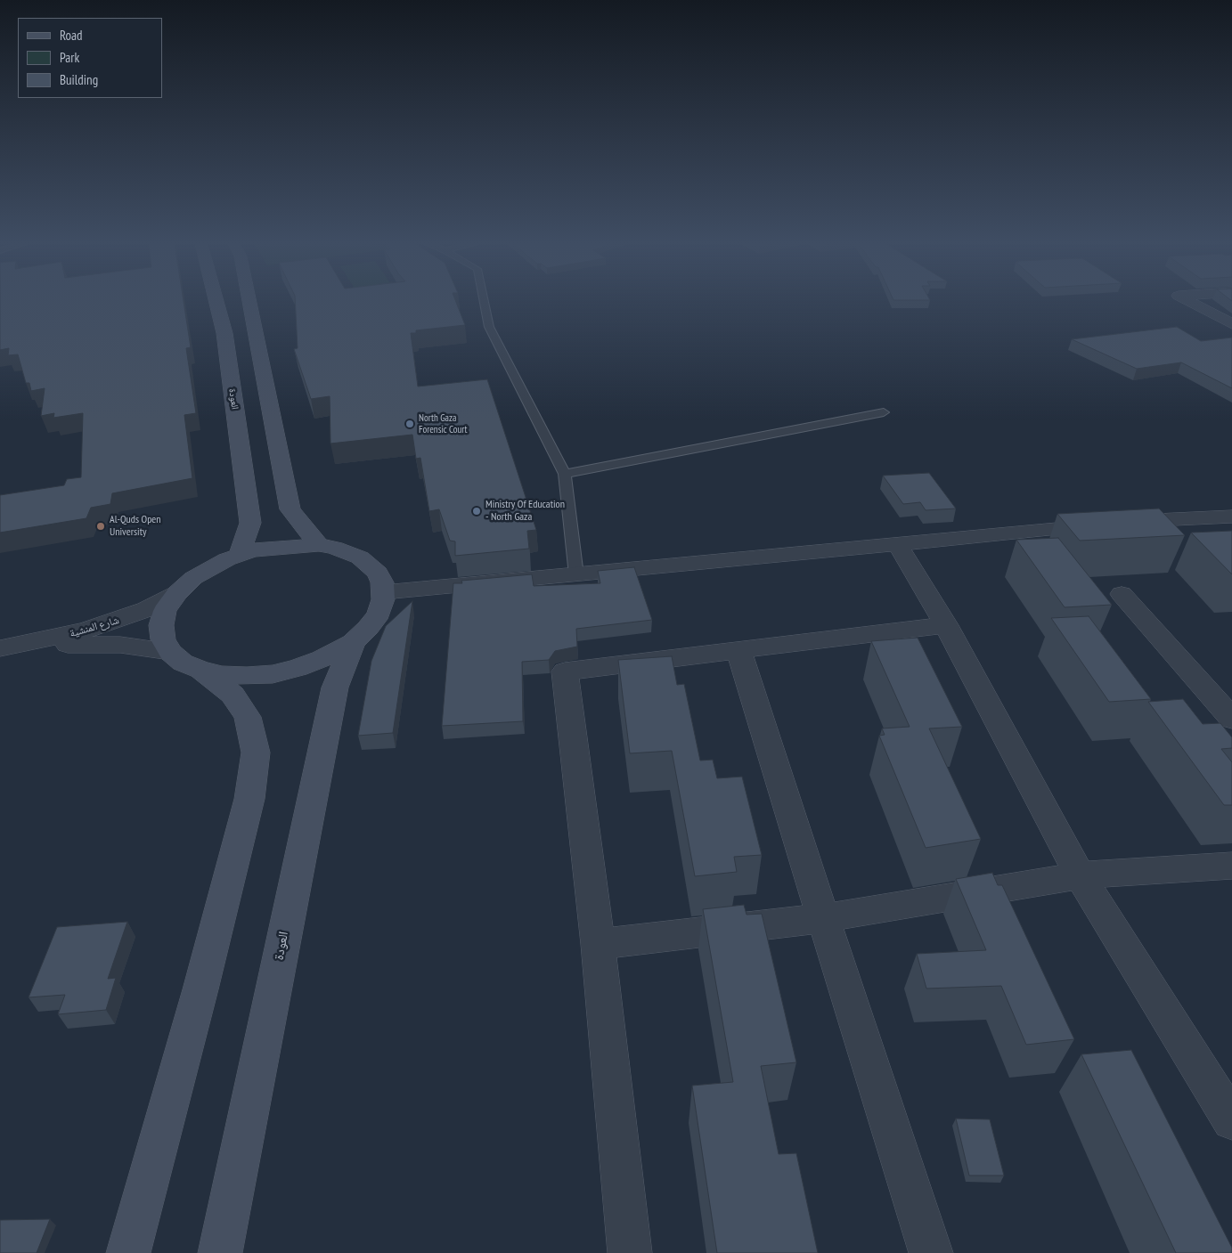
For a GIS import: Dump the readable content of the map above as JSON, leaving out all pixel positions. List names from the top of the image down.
{
  "streets": {
    "main road": ["العودة"],
    "street": ["شارع المنشية"]
  },
  "places": ["North Gaza Forensic Court", "Ministry Of Education - North Gaza", "Al-Quds Open University"],
  "legend": ["Road", "Park", "Building"]
}
